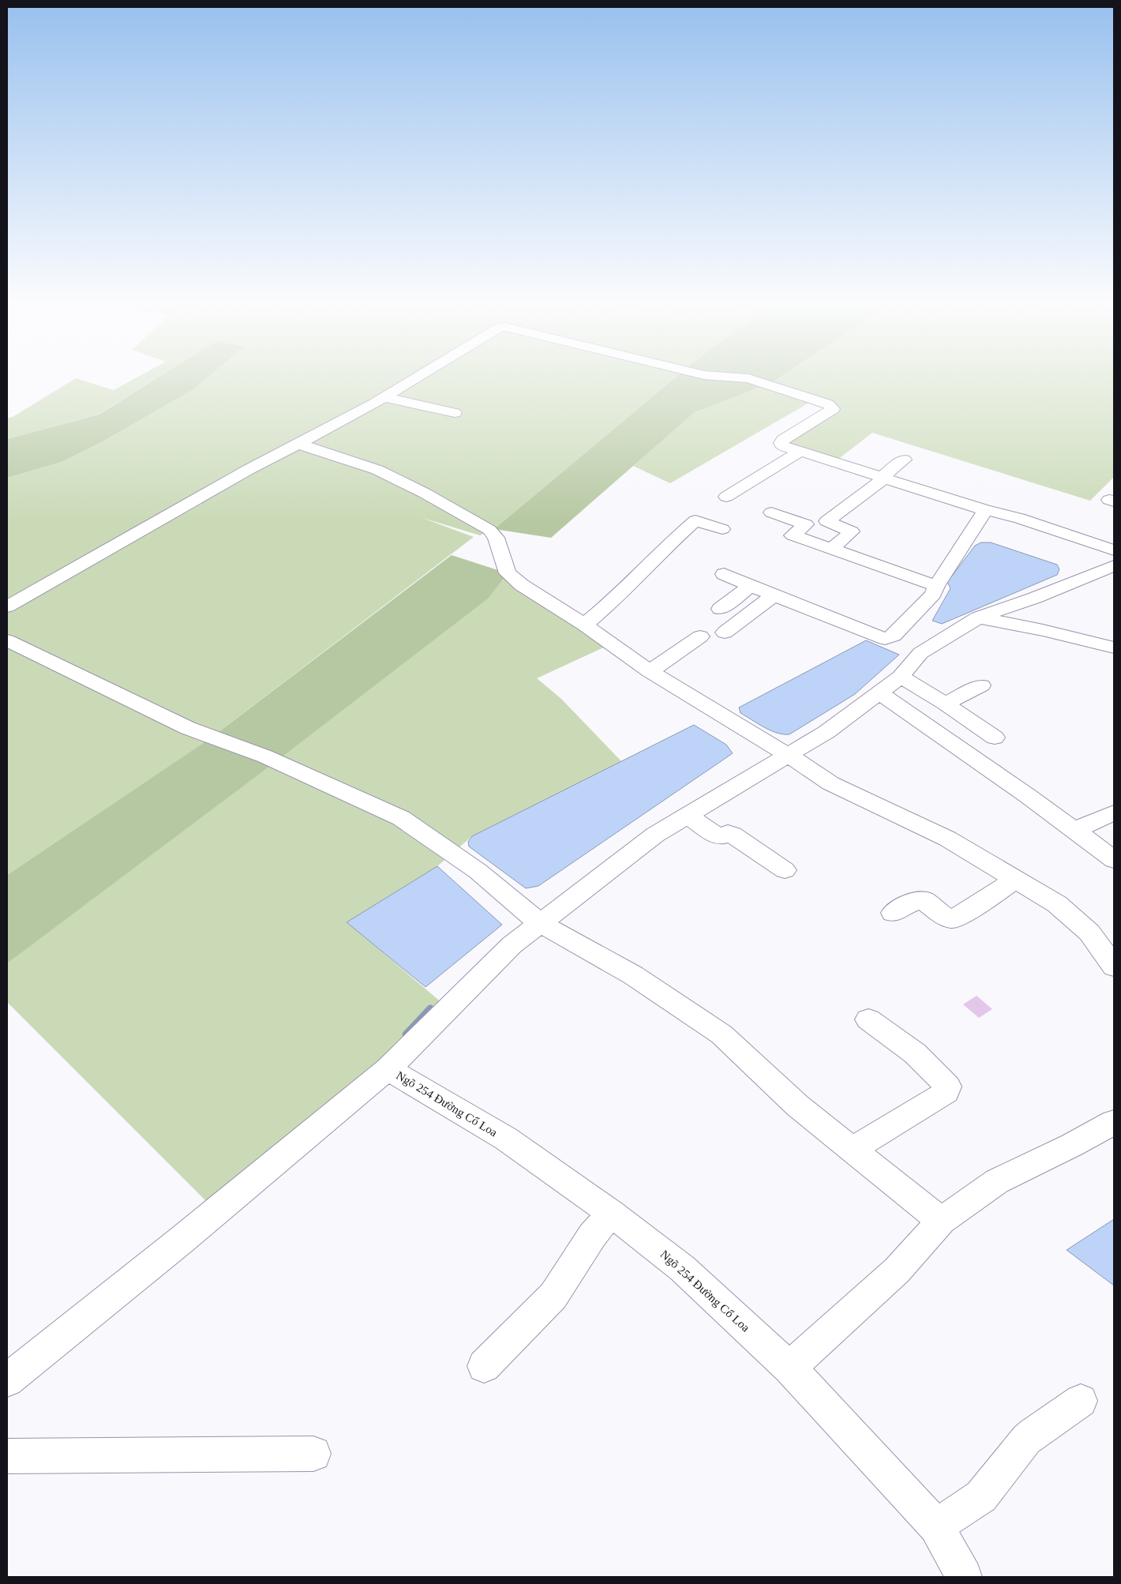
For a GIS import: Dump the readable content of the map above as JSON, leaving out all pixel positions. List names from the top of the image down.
{
  "streets": {
    "street": ["Ngõ 254 Đường Cổ Loa"]
  }
}
